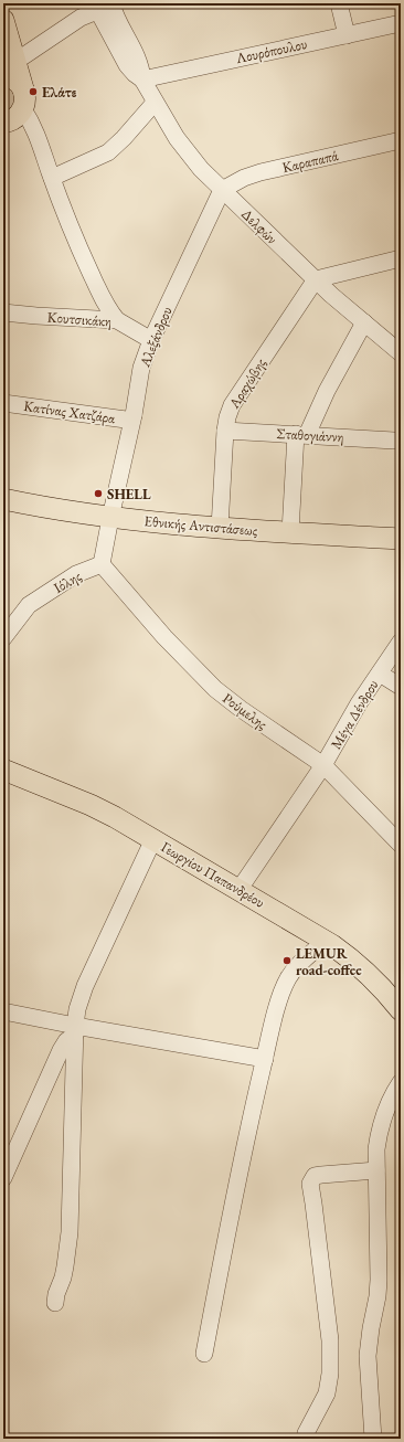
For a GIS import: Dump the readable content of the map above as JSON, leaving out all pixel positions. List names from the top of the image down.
{
  "streets": {
    "main road": ["Εθνικής Αντιστάσεως", "Γεωργίου Παπανδρέου"],
    "street": [
      "Λουρόπουλου",
      "Καραπαπά",
      "Δελφών",
      "Κουτσικάκη",
      "Αλεξάνδρου",
      "Αραχώβης",
      "Κατίνας Χατζάρα",
      "Σταθογιάννη",
      "Ιόλης",
      "Ρούμελης",
      "Μέγα Δένδρου"
    ]
  },
  "crossings": [
    ["Λουρόπουλου", "Δελφών"],
    ["Καραπαπά", "Δελφών"],
    ["Καραπαπά", "Αλεξάνδρου"],
    ["Δελφών", "Αλεξάνδρου"],
    ["Δελφών", "Αραχώβης"],
    ["Κουτσικάκη", "Αλεξάνδρου"],
    ["Αλεξάνδρου", "Κατίνας Χατζάρα"],
    ["Αλεξάνδρου", "Εθνικής Αντιστάσεως"],
    ["Αραχώβης", "Σταθογιάννη"],
    ["Αραχώβης", "Εθνικής Αντιστάσεως"],
    ["Ιόλης", "Ρούμελης"],
    ["Ρούμελης", "Μέγα Δένδρου"],
    ["Μέγα Δένδρου", "Γεωργίου Παπανδρέου"]
  ],
  "places": ["Ελάτε", "SHELL", "LEMUR road-coffee"]
}
